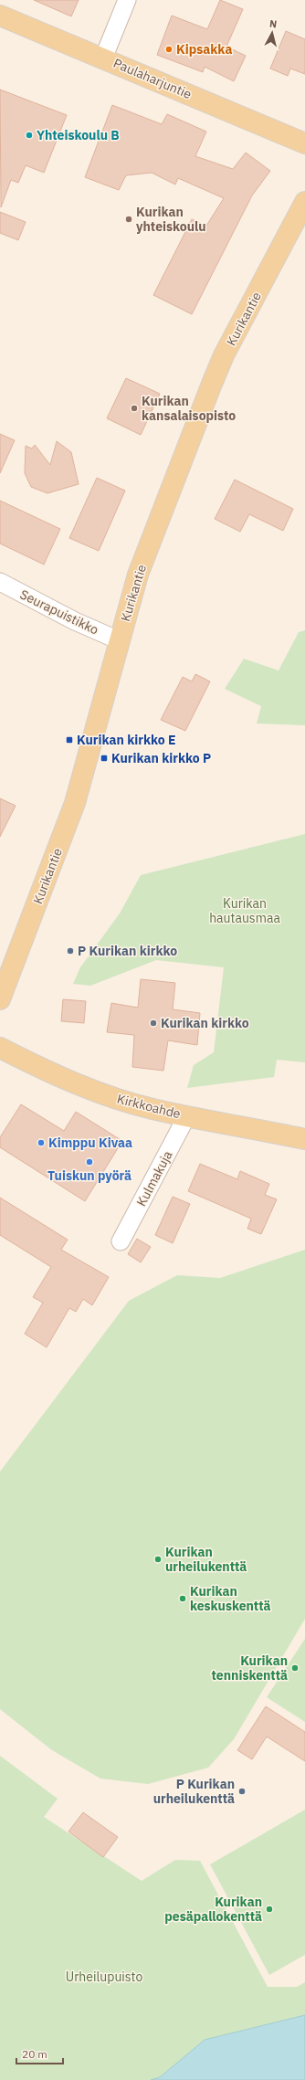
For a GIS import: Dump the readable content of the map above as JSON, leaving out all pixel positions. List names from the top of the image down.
{
  "streets": {
    "main road": ["Paulaharjuntie", "Kurikantie", "Kirkkoahde"],
    "street": ["Seurapuistikko", "Kulmakuja"]
  },
  "crossings": [
    ["Kurikantie", "Seurapuistikko"],
    ["Kirkkoahde", "Kulmakuja"]
  ],
  "parks": ["Kurikan hautausmaa", "Urheilupuisto"],
  "places": {
    "other": [
      "Kipsakka",
      "Yhteiskoulu B",
      "Kurikan yhteiskoulu",
      "Kurikan kansalaisopisto",
      "P Kurikan kirkko",
      "Kurikan kirkko",
      "Kimppu Kivaa",
      "Tuiskun pyörä",
      "Kurikan urheilukenttä",
      "Kurikan keskuskenttä",
      "Kurikan tenniskenttä",
      "P Kurikan urheilukenttä",
      "Kurikan pesäpallokenttä"
    ],
    "transit": ["Kurikan kirkko E", "Kurikan kirkko P"]
  },
  "scale_bar": "20 m",
  "north": "top"
}
